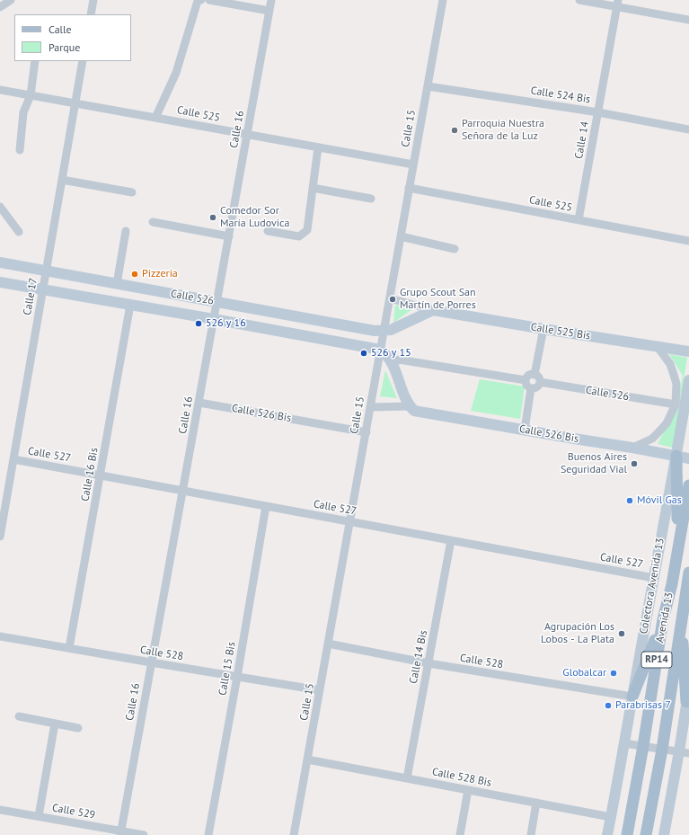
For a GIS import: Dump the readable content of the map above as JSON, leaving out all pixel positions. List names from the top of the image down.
{
  "streets": {
    "main road": [
      "Calle 526",
      "Calle 525 Bis",
      "Calle 526 Bis",
      "Colectora Avenida 13",
      "Avenida 13",
      "RP14"
    ],
    "street": [
      "Calle 524 Bis",
      "Calle 525",
      "Calle 15",
      "Calle 16",
      "Calle 14",
      "Calle 17",
      "Calle 527",
      "Calle 16 Bis",
      "Calle 528",
      "Calle 14 Bis",
      "Calle 15 Bis",
      "Calle 528 Bis",
      "Calle 529"
    ]
  },
  "crossings": [
    ["Calle 524 Bis", "Calle 15"],
    ["Calle 524 Bis", "Calle 14"],
    ["Calle 525", "Calle 15"],
    ["Calle 525", "Calle 16"],
    ["Calle 525", "Calle 14"],
    ["Calle 525", "Calle 17"],
    ["Calle 15", "Calle 526"],
    ["Calle 15", "Calle 525 Bis"],
    ["Calle 15", "Calle 526 Bis"],
    ["Calle 15", "Calle 527"],
    ["Calle 15", "Calle 528"],
    ["Calle 15", "Calle 528 Bis"],
    ["Calle 16", "Calle 526"],
    ["Calle 16", "Calle 526 Bis"],
    ["Calle 16", "Calle 527"],
    ["Calle 16", "Calle 528"],
    ["Calle 16", "Calle 529"],
    ["Calle 17", "Calle 526"],
    ["Calle 17", "Calle 527"],
    ["Calle 526", "Calle 16 Bis"],
    ["Calle 526 Bis", "Colectora Avenida 13"],
    ["Calle 527", "Calle 16 Bis"],
    ["Calle 527", "Colectora Avenida 13"],
    ["Calle 527", "Calle 14 Bis"],
    ["Calle 527", "Calle 15 Bis"],
    ["Calle 16 Bis", "Calle 528"],
    ["Colectora Avenida 13", "Calle 528"],
    ["Colectora Avenida 13", "Calle 528 Bis"],
    ["Calle 528", "Calle 14 Bis"],
    ["Calle 528", "Calle 15 Bis"],
    ["Calle 14 Bis", "Calle 528 Bis"]
  ],
  "places": [
    "Parroquia Nuestra Señora de la Luz",
    "Comedor Sor María Ludovica",
    "Pizzeria",
    "Grupo Scout San Martín de Porres",
    "526 y 16",
    "526 y 15",
    "Buenos Aires Seguridad Vial",
    "Móvil Gas",
    "Agrupación Los Lobos - La Plata",
    "Globalcar",
    "Parabrisas 7"
  ],
  "legend": ["Calle", "Parque"]
}
